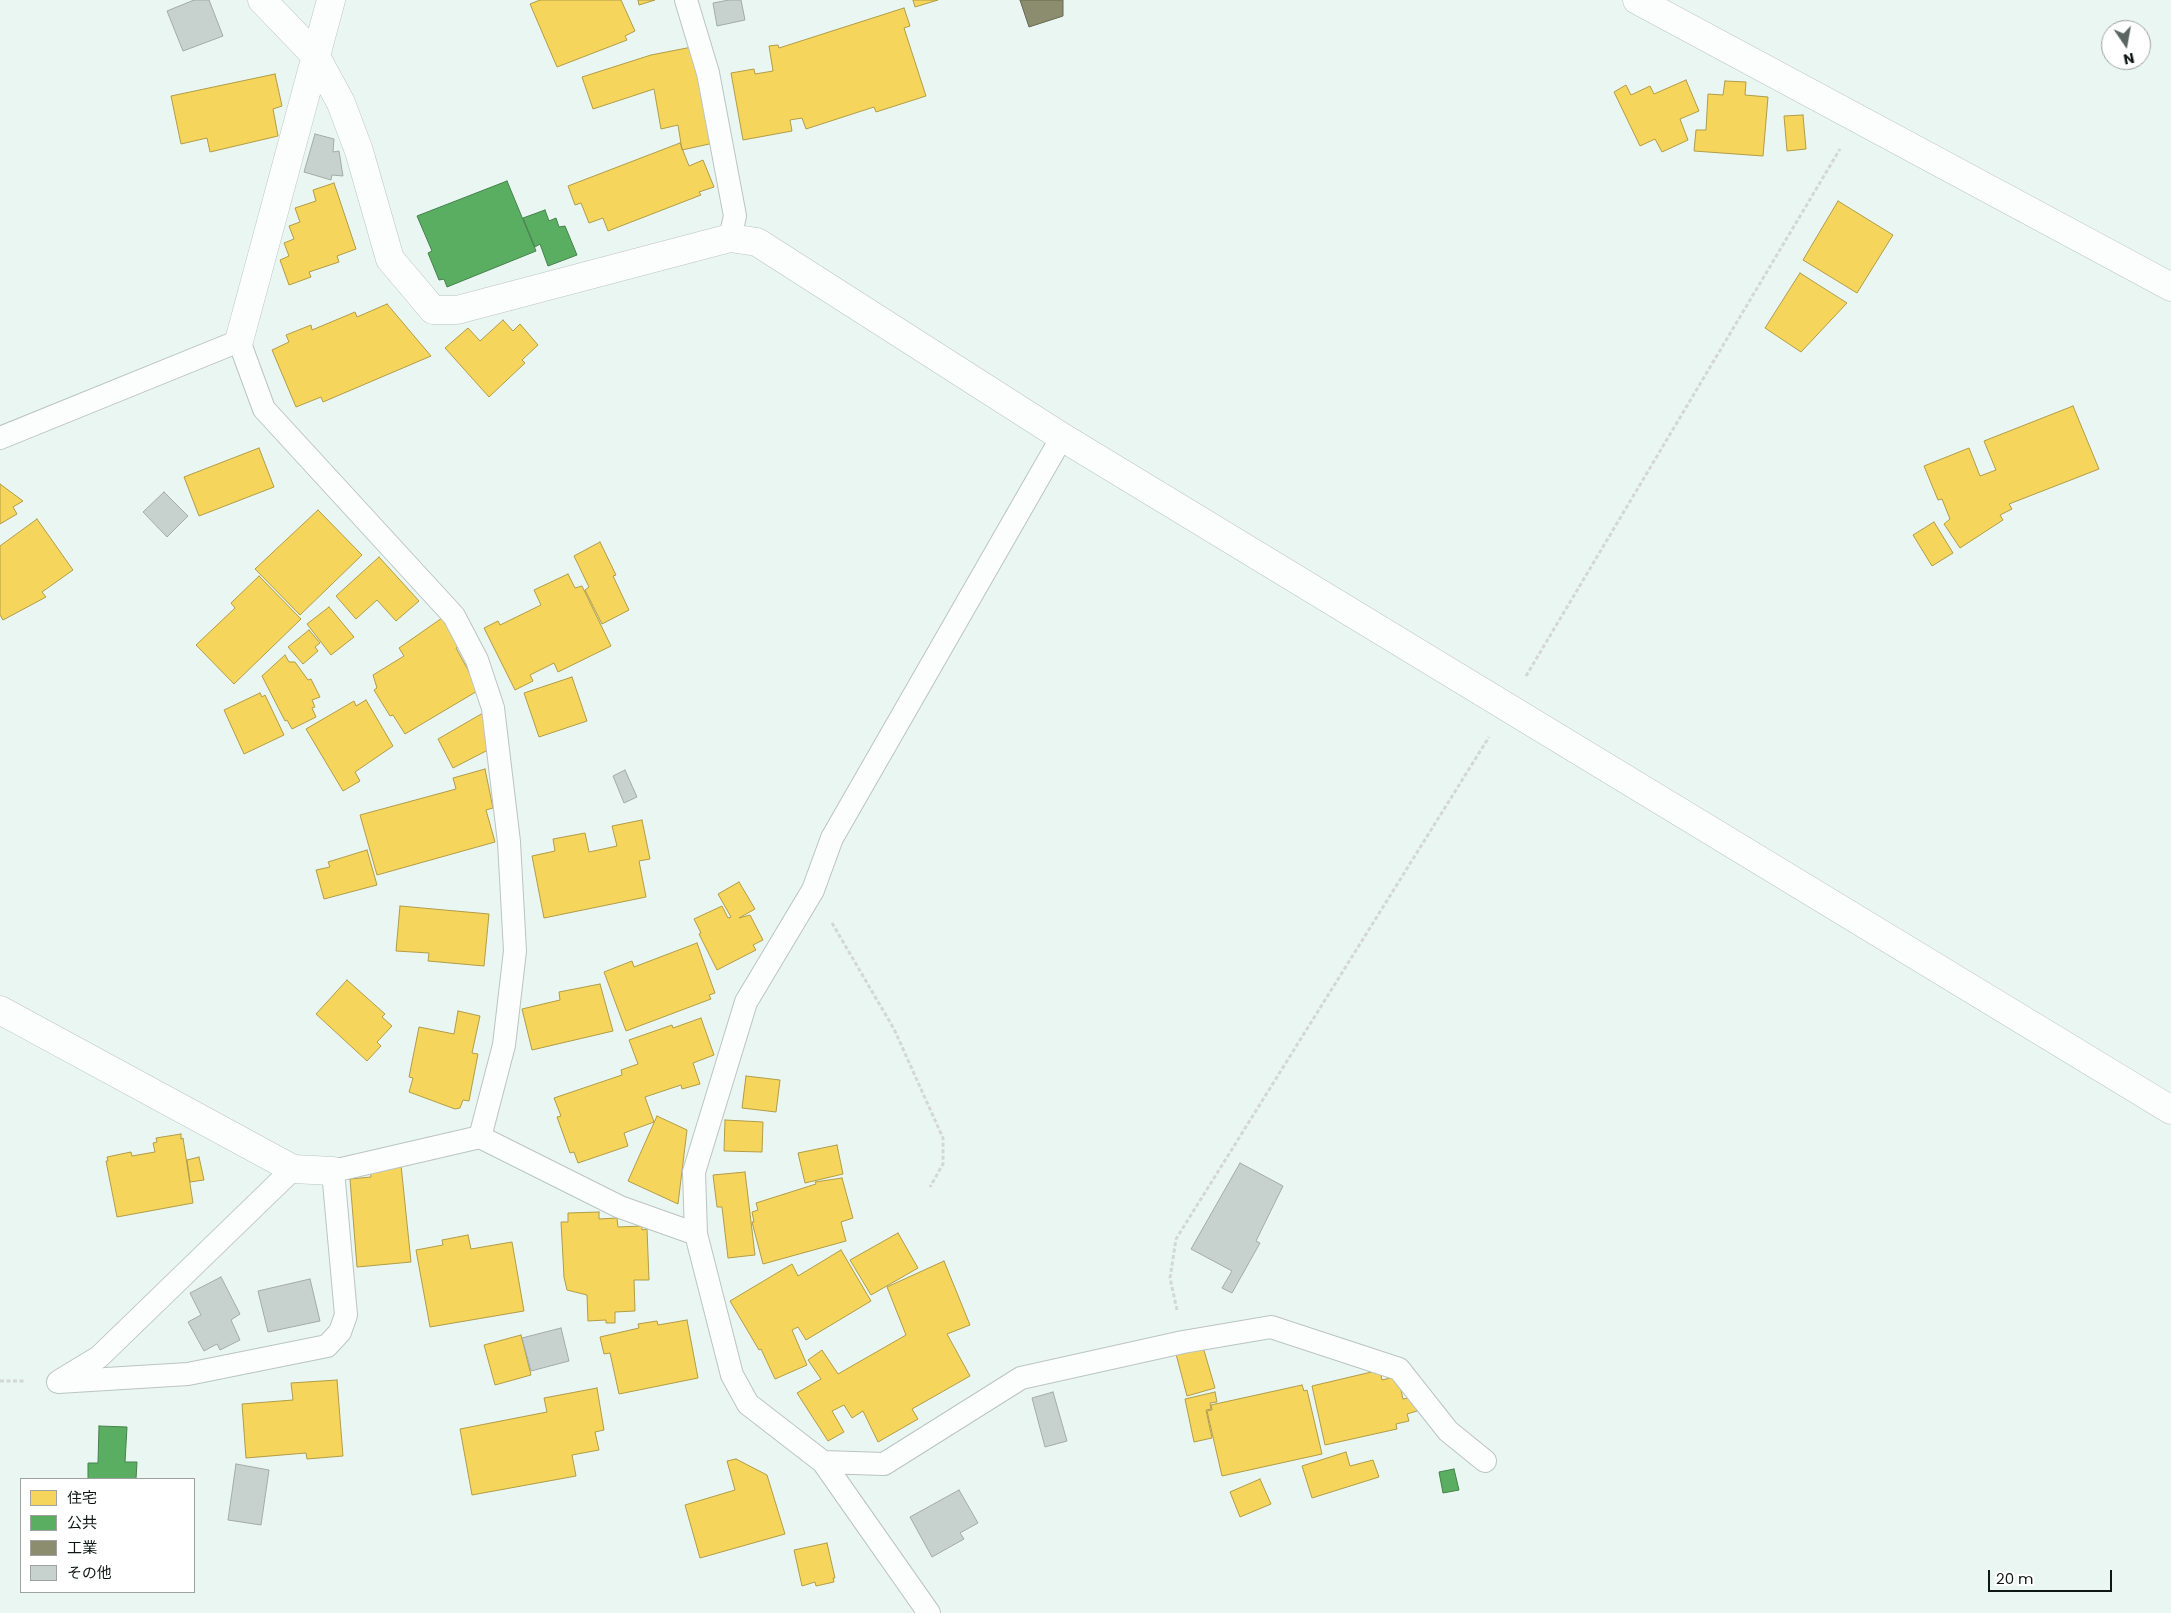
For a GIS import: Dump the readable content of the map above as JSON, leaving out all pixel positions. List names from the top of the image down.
{
  "legend": [
    "住宅",
    "公共",
    "工業",
    "その他"
  ],
  "scale_bar": "20 m",
  "north": "bottom"
}
